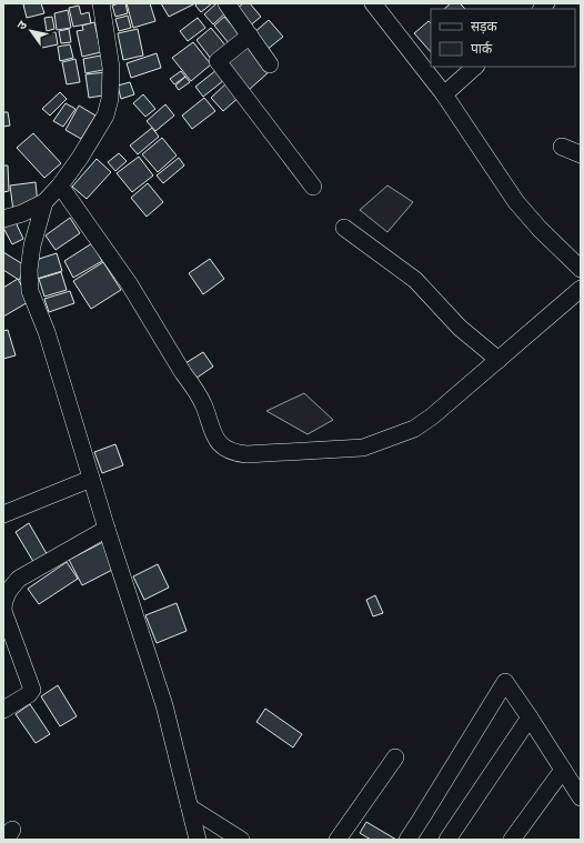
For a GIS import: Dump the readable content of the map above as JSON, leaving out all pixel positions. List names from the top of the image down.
{
  "legend": ["सड़क", "पार्क"],
  "north": "top left"
}
